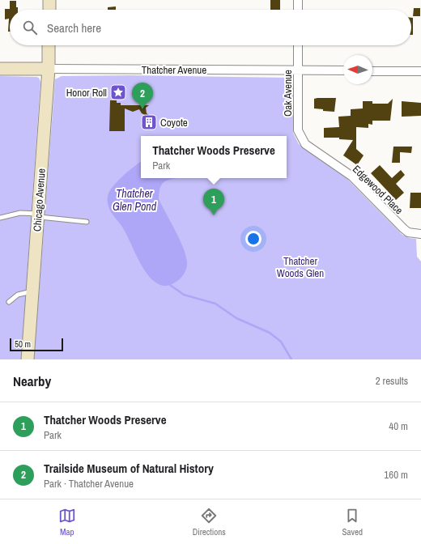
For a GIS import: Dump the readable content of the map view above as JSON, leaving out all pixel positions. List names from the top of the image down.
{
  "streets": {
    "main road": ["Thatcher Avenue", "Chicago Avenue"],
    "street": ["Oak Avenue", "Edgewood Place"]
  },
  "crossings": [
    ["Thatcher Avenue", "Oak Avenue"],
    ["Thatcher Avenue", "Chicago Avenue"],
    ["Oak Avenue", "Edgewood Place"]
  ],
  "water": ["Thatcher Glen Pond"],
  "parks": ["Thatcher Woods Glen"],
  "places": {
    "place": ["Honor Roll"],
    "building": ["Coyote"]
  },
  "scale_bar": "50 m",
  "north": "left",
  "page": {
    "search": "Search here",
    "pins": ["2", "1"],
    "popup": ["Thatcher Woods Preserve", "Park"],
    "scale": "50 m",
    "heading": ["Nearby", "2 results"],
    "list": [
      {
        "mark": "1",
        "name": "Thatcher Woods Preserve",
        "note": "Park",
        "value": "40 m"
      },
      {
        "mark": "2",
        "name": "Trailside Museum of Natural History",
        "note": "Park · Thatcher Avenue",
        "value": "160 m"
      }
    ],
    "nav": ["Map", "Directions", "Saved"]
  }
}
